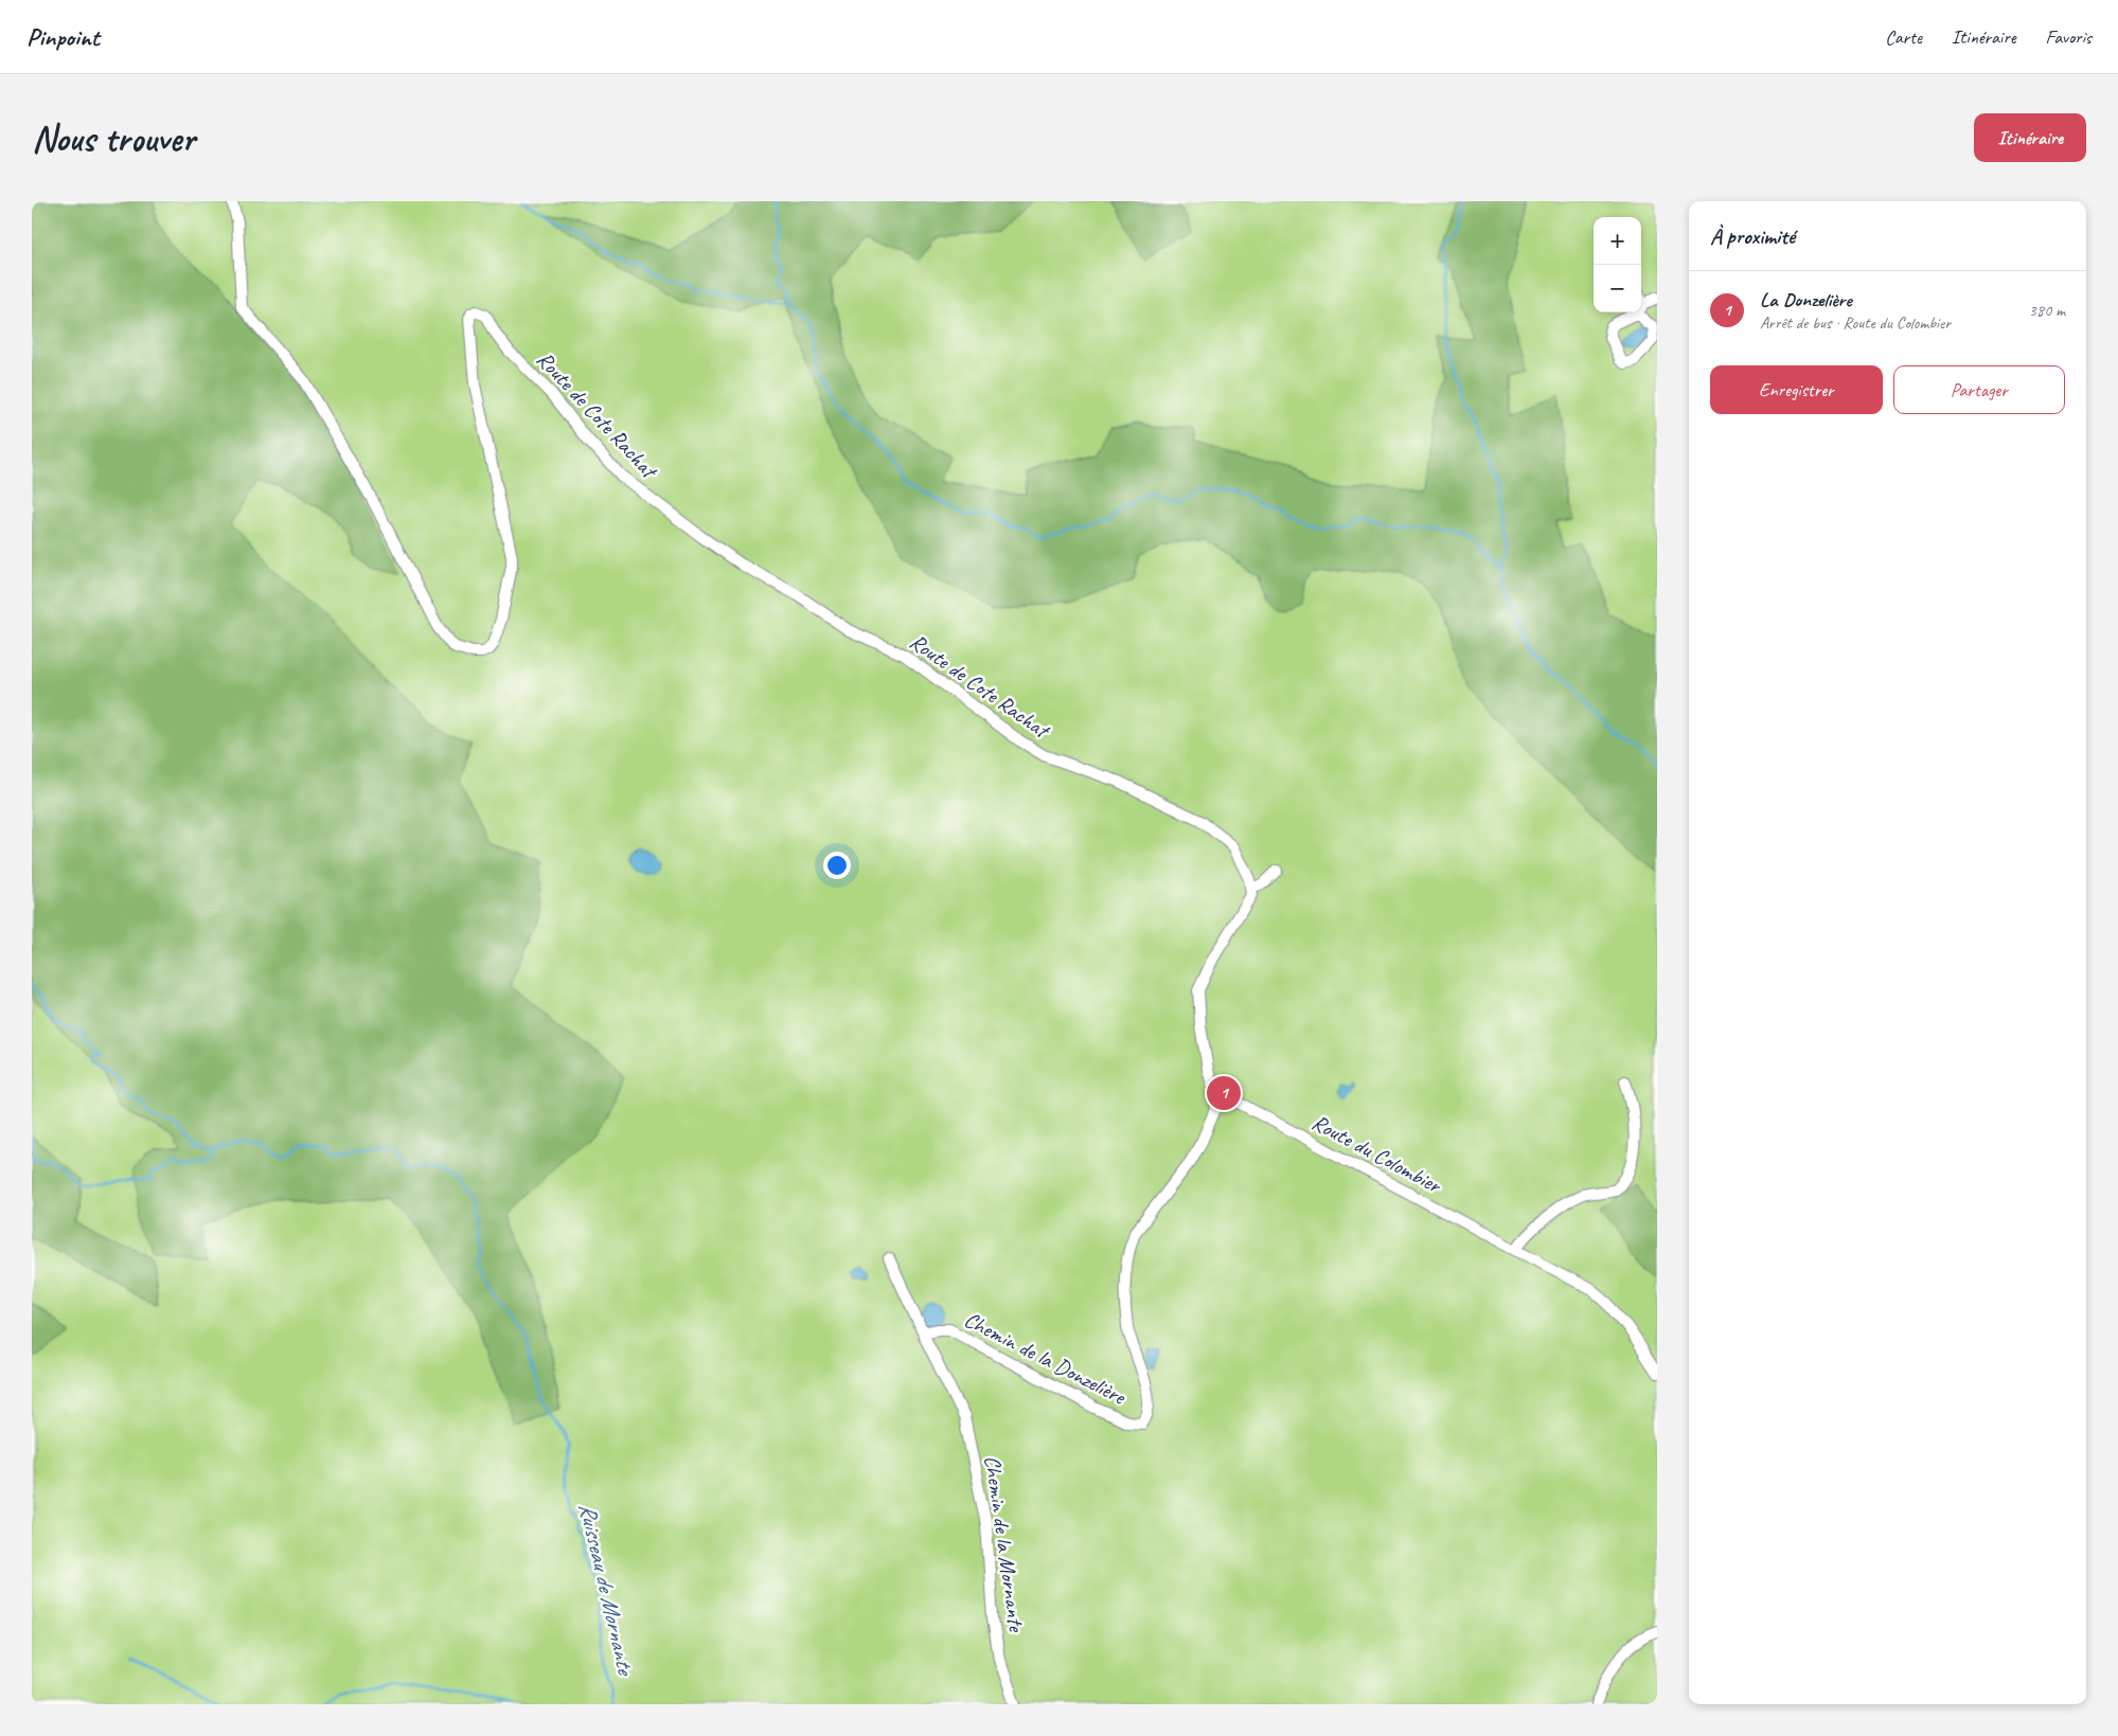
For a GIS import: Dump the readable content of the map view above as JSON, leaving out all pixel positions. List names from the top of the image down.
{
  "streets": {
    "street": [
      "Route de Cote Rachat",
      "Route du Colombier",
      "Chemin de la Donzelière",
      "Chemin de la Mornante"
    ]
  },
  "crossings": [
    ["Route du Colombier", "Chemin de la Donzelière"],
    ["Chemin de la Donzelière", "Chemin de la Mornante"]
  ],
  "water": ["Ruisseau de Mornante"],
  "page": {
    "header": "Pinpoint",
    "nav": ["Carte", "Itinéraire", "Favoris"],
    "buttons": [
      "Itinéraire",
      ["Enregistrer", "Partager"]
    ],
    "title": "Nous trouver",
    "heading": "À proximité",
    "map_buttons": ["+", "−"],
    "list": [
      {
        "mark": "1",
        "name": "La Donzelière",
        "note": "Arrêt de bus · Route du Colombier",
        "value": "380 m"
      }
    ],
    "pins": "1"
  }
}
